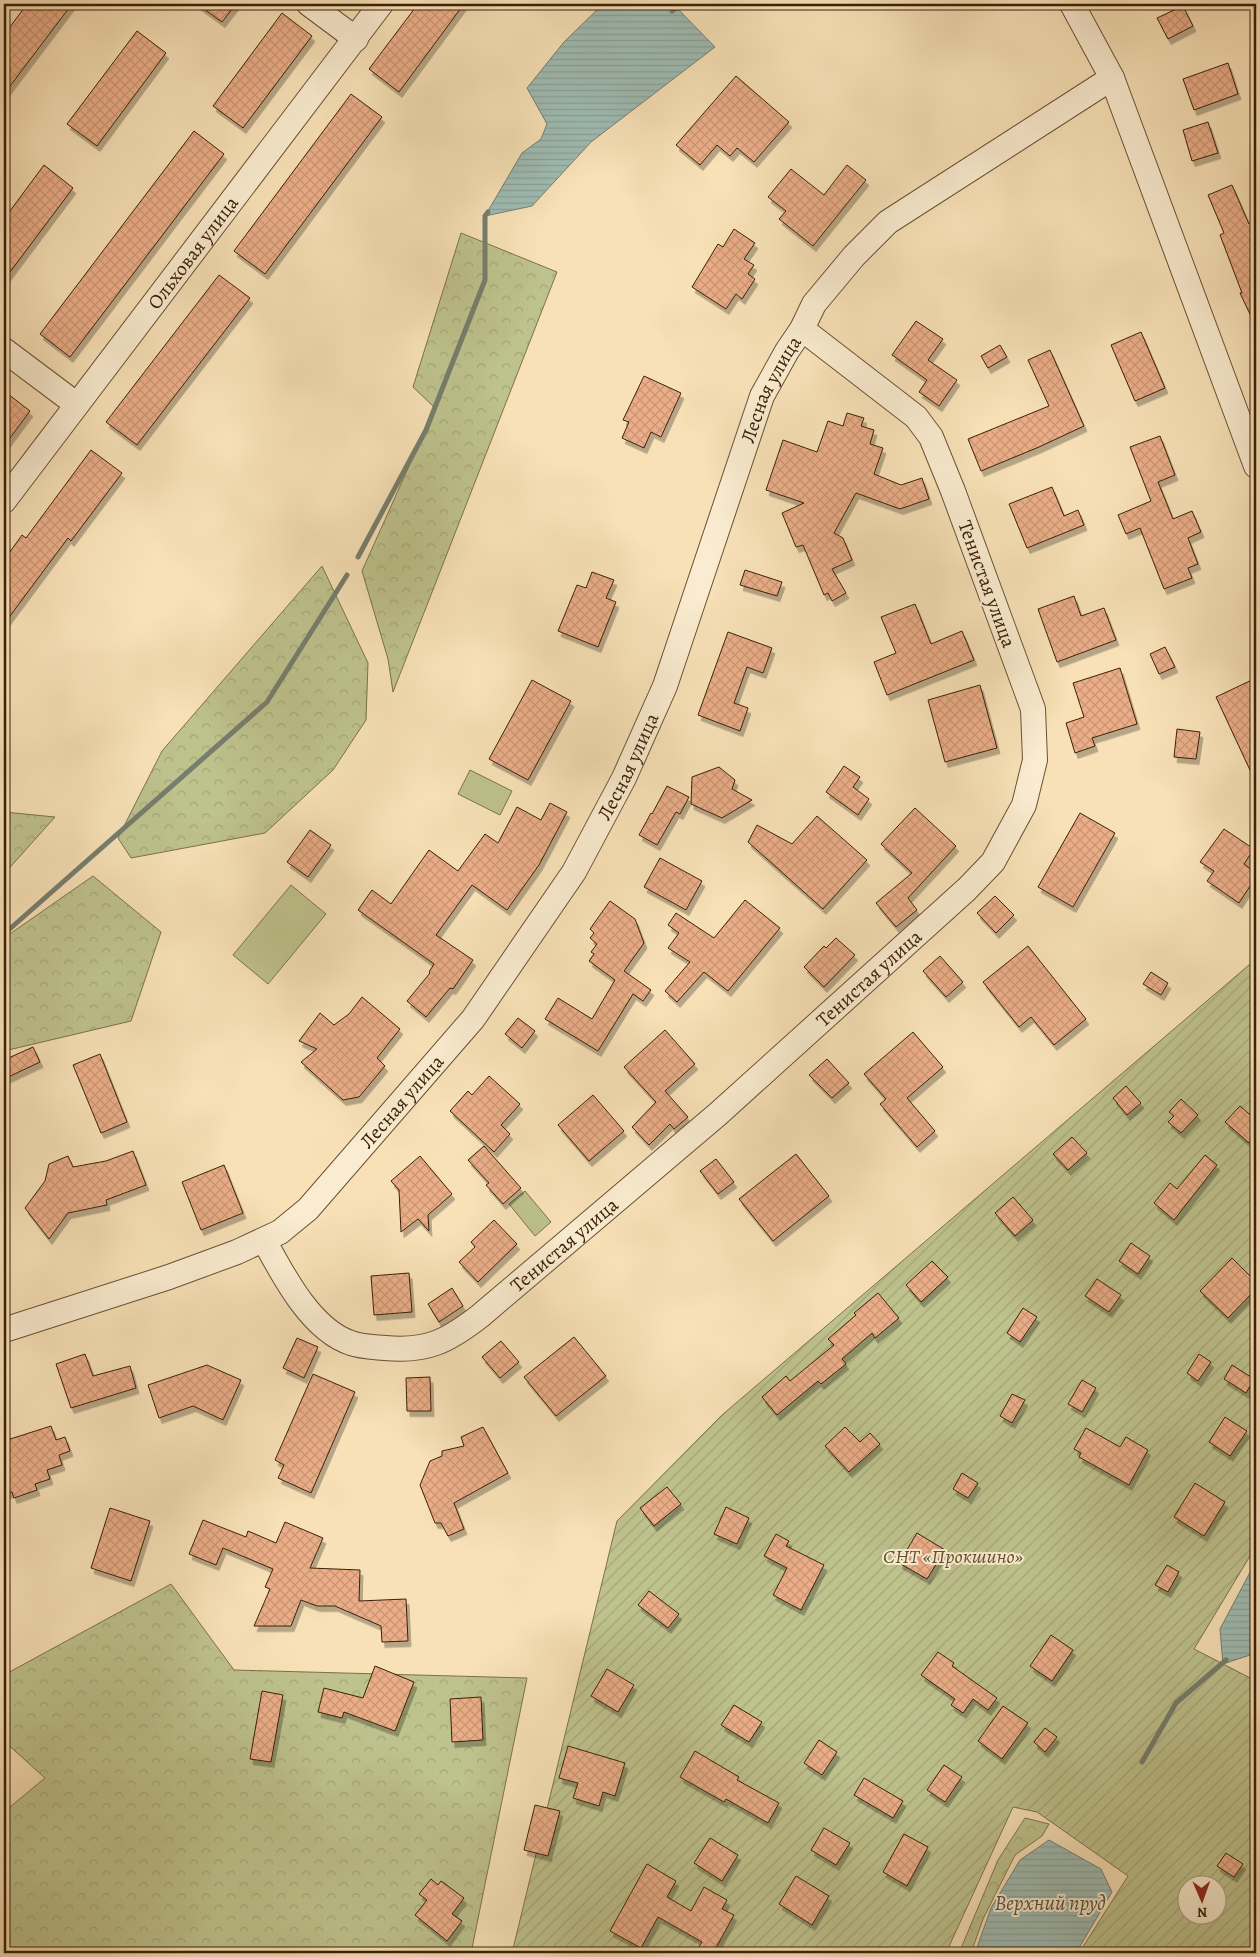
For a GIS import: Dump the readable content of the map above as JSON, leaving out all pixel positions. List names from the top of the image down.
{
  "streets": {
    "street": ["Ольховая улица", "Лесная улица", "Тенистая улица"]
  },
  "crossings": [
    ["Лесная улица", "Тенистая улица"]
  ],
  "water": ["Верхний пруд"],
  "parks": ["СНТ «Прокшино»"],
  "north": "bottom"
}
